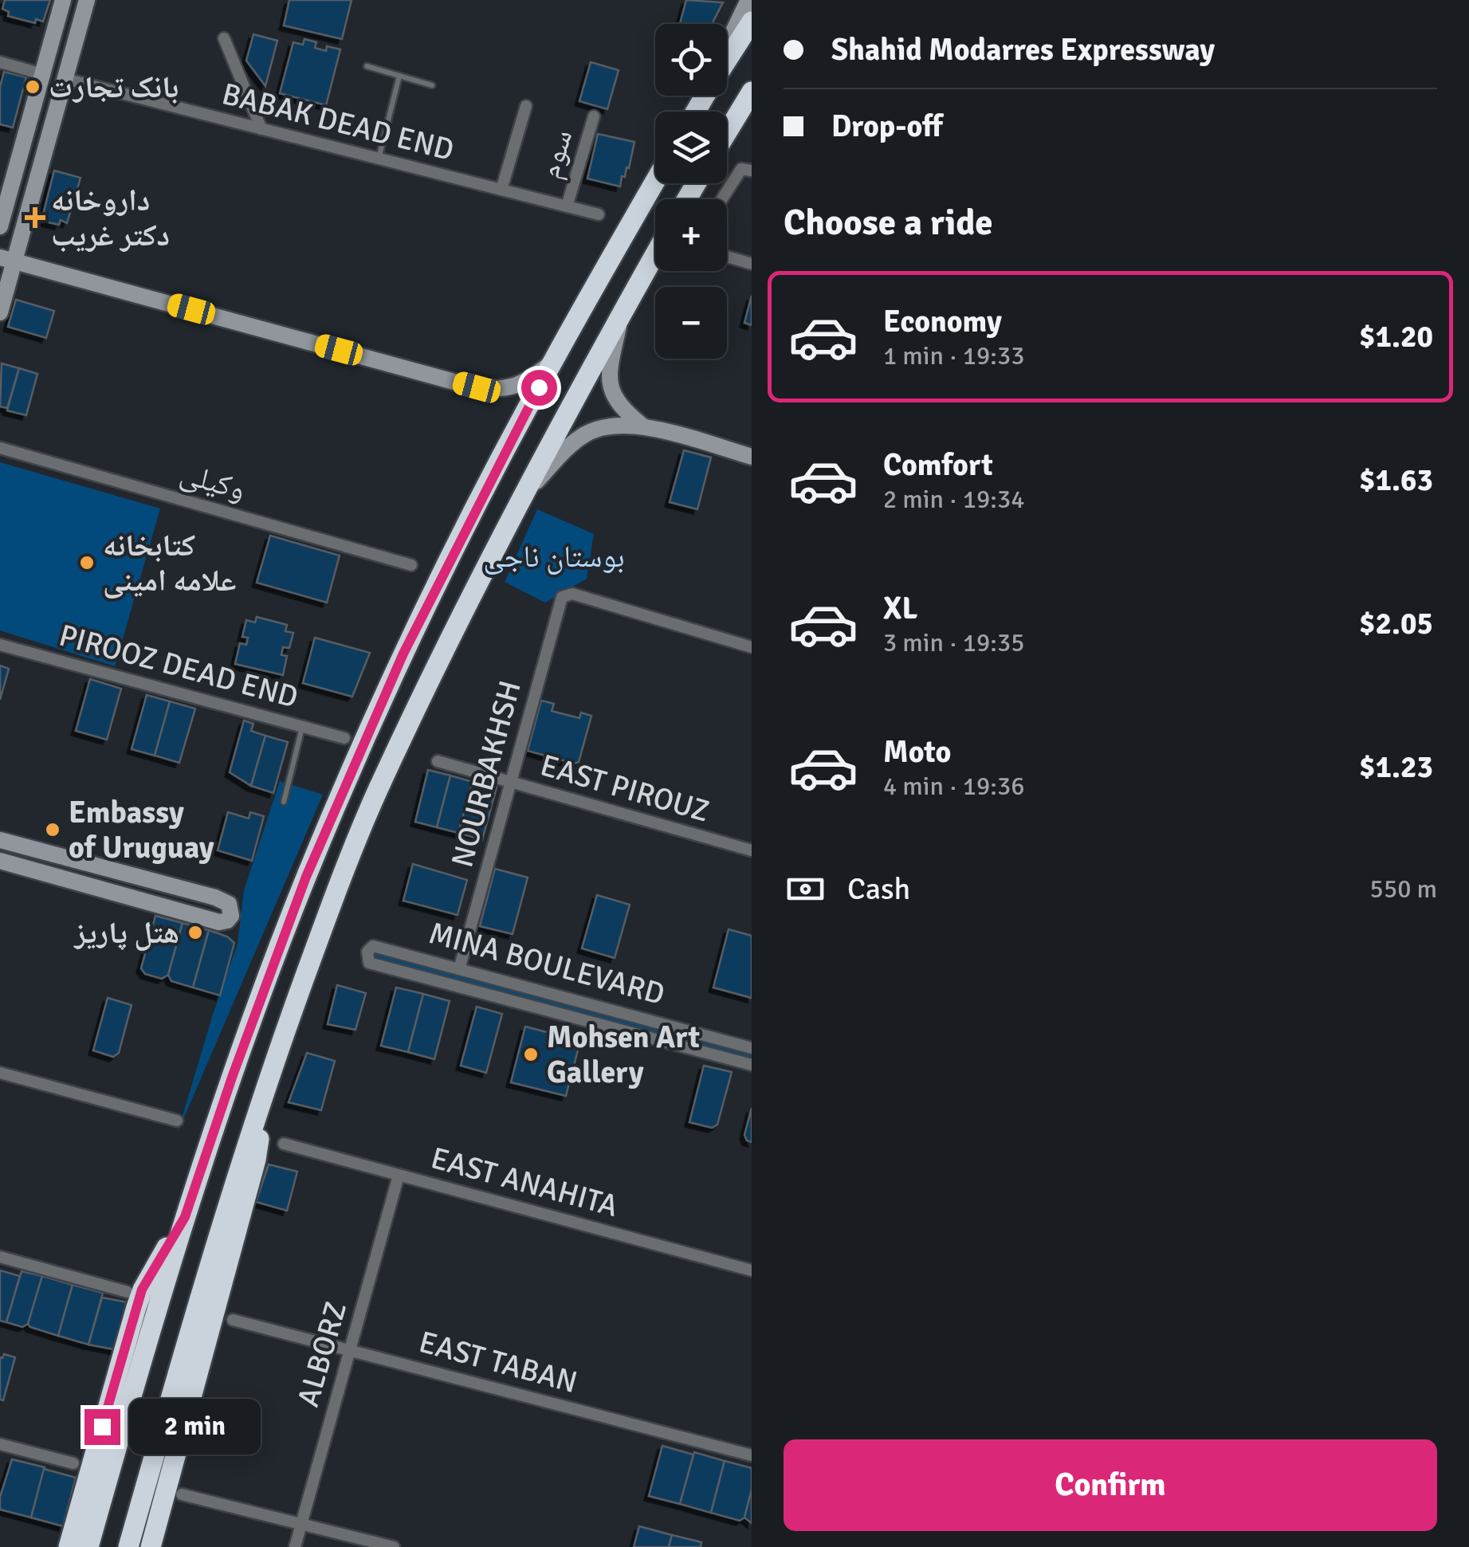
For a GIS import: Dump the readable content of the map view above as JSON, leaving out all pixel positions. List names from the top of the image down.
{
  "streets": {
    "street": [
      "BABAK DEAD END",
      "سوم",
      "وكيلی",
      "PIROOZ DEAD END",
      "NOURBAKHSH",
      "EAST PIROUZ",
      "MINA BOULEVARD",
      "EAST ANAHITA",
      "ALBORZ",
      "EAST TABAN"
    ]
  },
  "crossings": [
    ["BABAK DEAD END", "سوم"],
    ["NOURBAKHSH", "EAST PIROUZ"],
    ["NOURBAKHSH", "MINA BOULEVARD"],
    ["EAST ANAHITA", "ALBORZ"],
    ["ALBORZ", "EAST TABAN"]
  ],
  "parks": ["بوستان ناجی"],
  "places": {
    "other": [
      "بانک تجارت",
      "کتابخانه علامه امینی",
      "Embassy of Uruguay",
      "هتل پاریز",
      "Mohsen Art Gallery"
    ],
    "health": ["داروخانه دکتر غریب"]
  },
  "page": {
    "banner": ["Shahid Modarres Expressway", "Drop-off"],
    "map_buttons": ["+", "−"],
    "heading": "Choose a ride",
    "list": [
      {
        "name": "Economy",
        "note": "1 min · 19:33",
        "value": "$1.20"
      },
      {
        "name": "Comfort",
        "note": "2 min · 19:34",
        "value": "$1.63"
      },
      {
        "name": "XL",
        "note": "3 min · 19:35",
        "value": "$2.05"
      },
      {
        "name": "Moto",
        "note": "4 min · 19:36",
        "value": "$1.23"
      }
    ],
    "pay": ["Cash", "550 m"],
    "bubble": "2 min",
    "buttons": "Confirm"
  }
}
